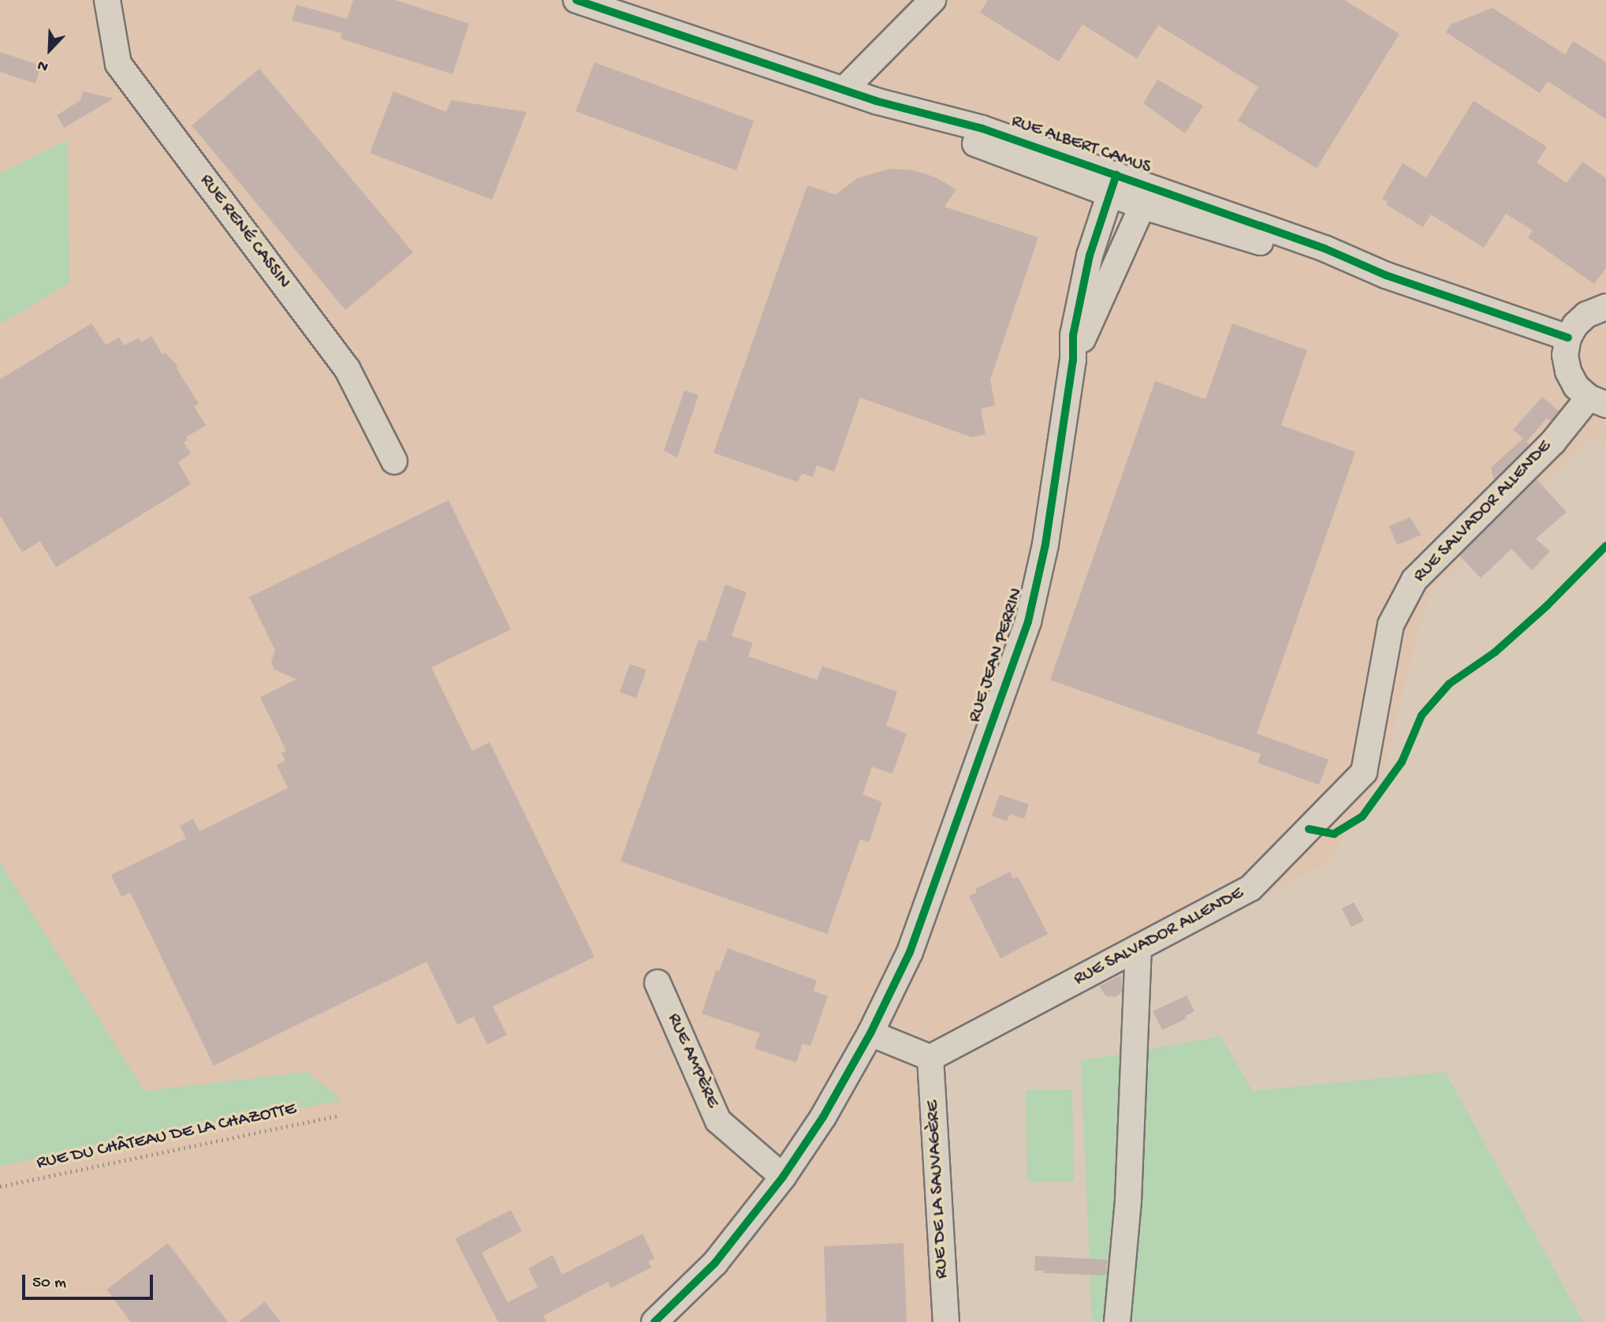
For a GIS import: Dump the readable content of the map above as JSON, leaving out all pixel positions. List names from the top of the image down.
{
  "streets": {
    "street": [
      "RUE ALBERT CAMUS",
      "RUE RENÉ CASSIN",
      "RUE SALVADOR ALLENDE",
      "RUE JEAN PERRIN",
      "RUE AMPÈRE",
      "RUE DE LA SAUVAGÈRE"
    ],
    "path": ["RUE DU CHÂTEAU DE LA CHAZOTTE"]
  },
  "crossings": [
    ["RUE ALBERT CAMUS", "RUE JEAN PERRIN"],
    ["RUE SALVADOR ALLENDE", "RUE DE LA SAUVAGÈRE"]
  ],
  "scale_bar": "50 m",
  "north": "bottom left"
}
